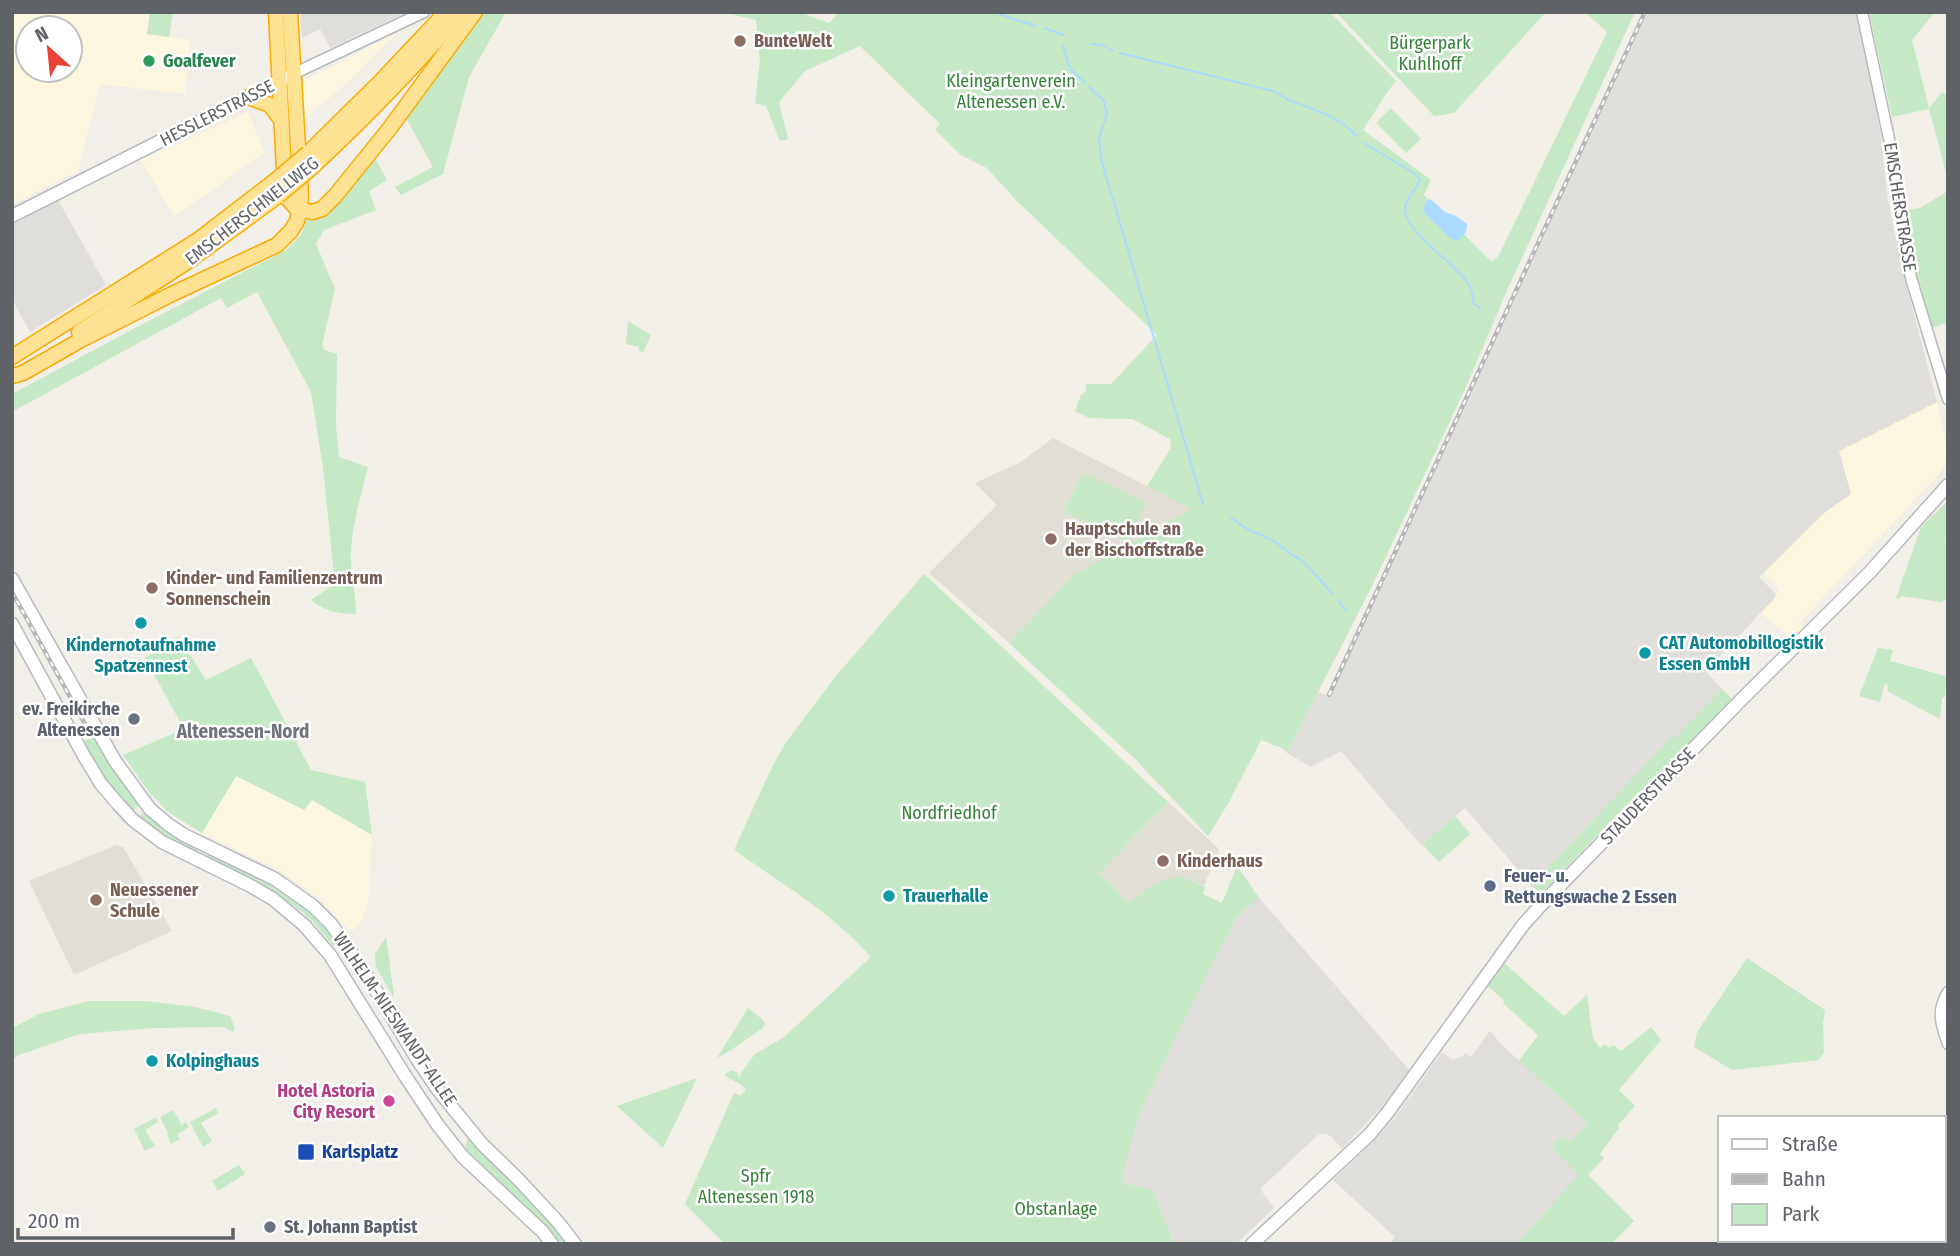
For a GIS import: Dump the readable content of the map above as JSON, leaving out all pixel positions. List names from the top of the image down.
{
  "streets": {
    "highway": ["EMSCHERSCHNELLWEG"],
    "main road": ["HESSLERSTRASSE", "STAUDERSTRASSE", "WILHELM-NIESWANDT-ALLEE"],
    "street": ["EMSCHERSTRASSE"]
  },
  "districts": ["Altenessen-Nord"],
  "parks": [
    "Bürgerpark Kuhlhoff",
    "Kleingartenverein Altenessen e.V.",
    "Nordfriedhof",
    "Spfr Altenessen 1918",
    "Obstanlage"
  ],
  "places": {
    "other": [
      "BunteWelt",
      "Goalfever",
      "Hauptschule an der Bischoffstraße",
      "Kinder- und Familienzentrum Sonnenschein",
      "Kindernotaufnahme Spatzennest",
      "CAT Automobillogistik Essen GmbH",
      "ev. Freikirche Altenessen",
      "Kinderhaus",
      "Feuer- u. Rettungswache 2 Essen",
      "Trauerhalle",
      "Neuessener Schule",
      "Kolpinghaus",
      "Hotel Astoria City Resort",
      "St. Johann Baptist"
    ],
    "transit": ["Karlsplatz"]
  },
  "legend": ["Straße", "Bahn", "Park"],
  "scale_bar": "200 m",
  "north": "top left"
}
